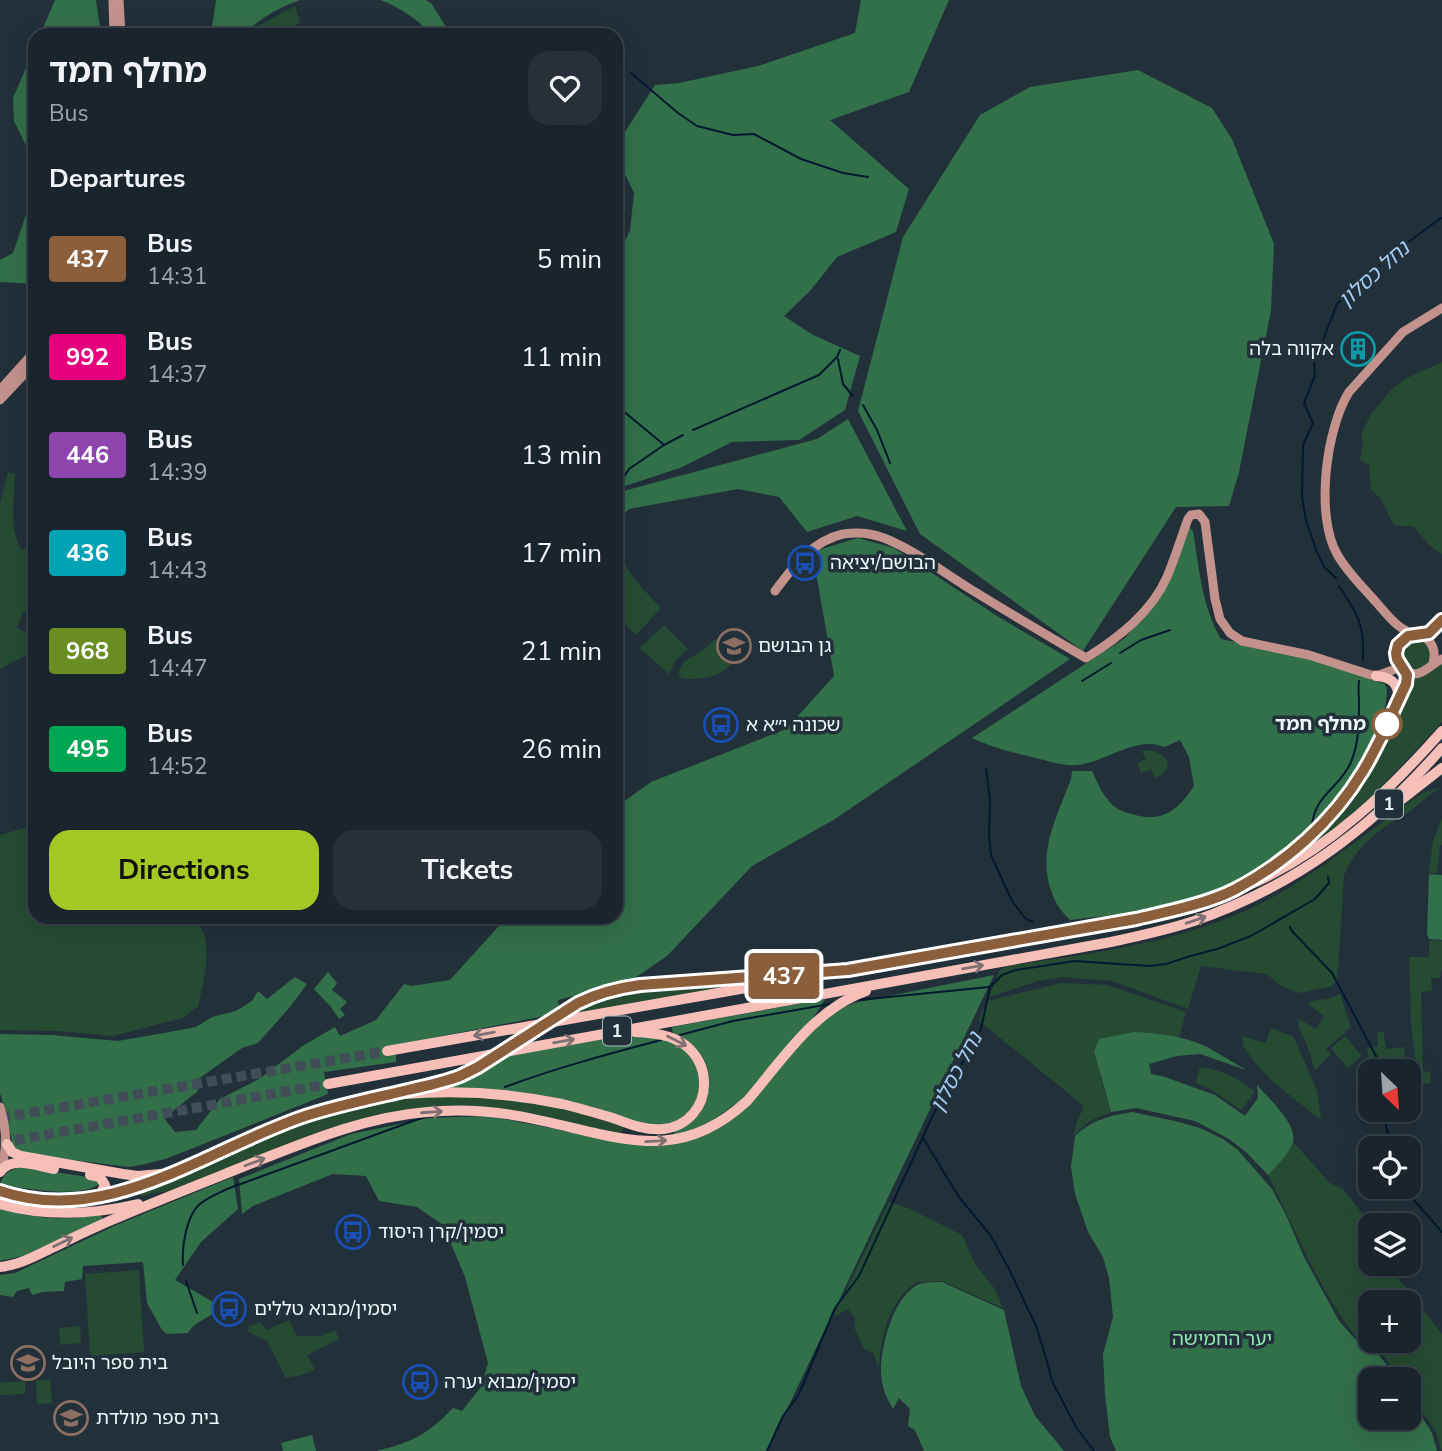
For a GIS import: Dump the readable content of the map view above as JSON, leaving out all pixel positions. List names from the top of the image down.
{
  "streets": {
    "highway": ["1"]
  },
  "water": ["נחל כסלון"],
  "parks": ["יער החמישה"],
  "places": {
    "building": ["אקווה בלה"],
    "bus stop": [
      "הבושם/יציאה",
      "שכונה י״א א",
      "יסמין/קרן היסוד",
      "יסמין/מבוא טללים",
      "יסמין/מבוא יערה"
    ],
    "school or university": ["גן הבושם", "בית ספר היובל", "בית ספר מולדת"],
    "other": ["מחלף חמד"]
  },
  "lines": ["bus line 437"],
  "north": "bottom right",
  "page": {
    "on_map": "437",
    "heading": [
      ["מחלף חמד", "Bus"],
      "Departures"
    ],
    "list": [
      {
        "mark": "437",
        "name": "Bus",
        "note": "14:31",
        "value": "5 min"
      },
      {
        "mark": "992",
        "name": "Bus",
        "note": "14:37",
        "value": "11 min"
      },
      {
        "mark": "446",
        "name": "Bus",
        "note": "14:39",
        "value": "13 min"
      },
      {
        "mark": "436",
        "name": "Bus",
        "note": "14:43",
        "value": "17 min"
      },
      {
        "mark": "968",
        "name": "Bus",
        "note": "14:47",
        "value": "21 min"
      },
      {
        "mark": "495",
        "name": "Bus",
        "note": "14:52",
        "value": "26 min"
      }
    ],
    "buttons": ["Directions", "Tickets"],
    "map_buttons": ["+", "−"]
  }
}
